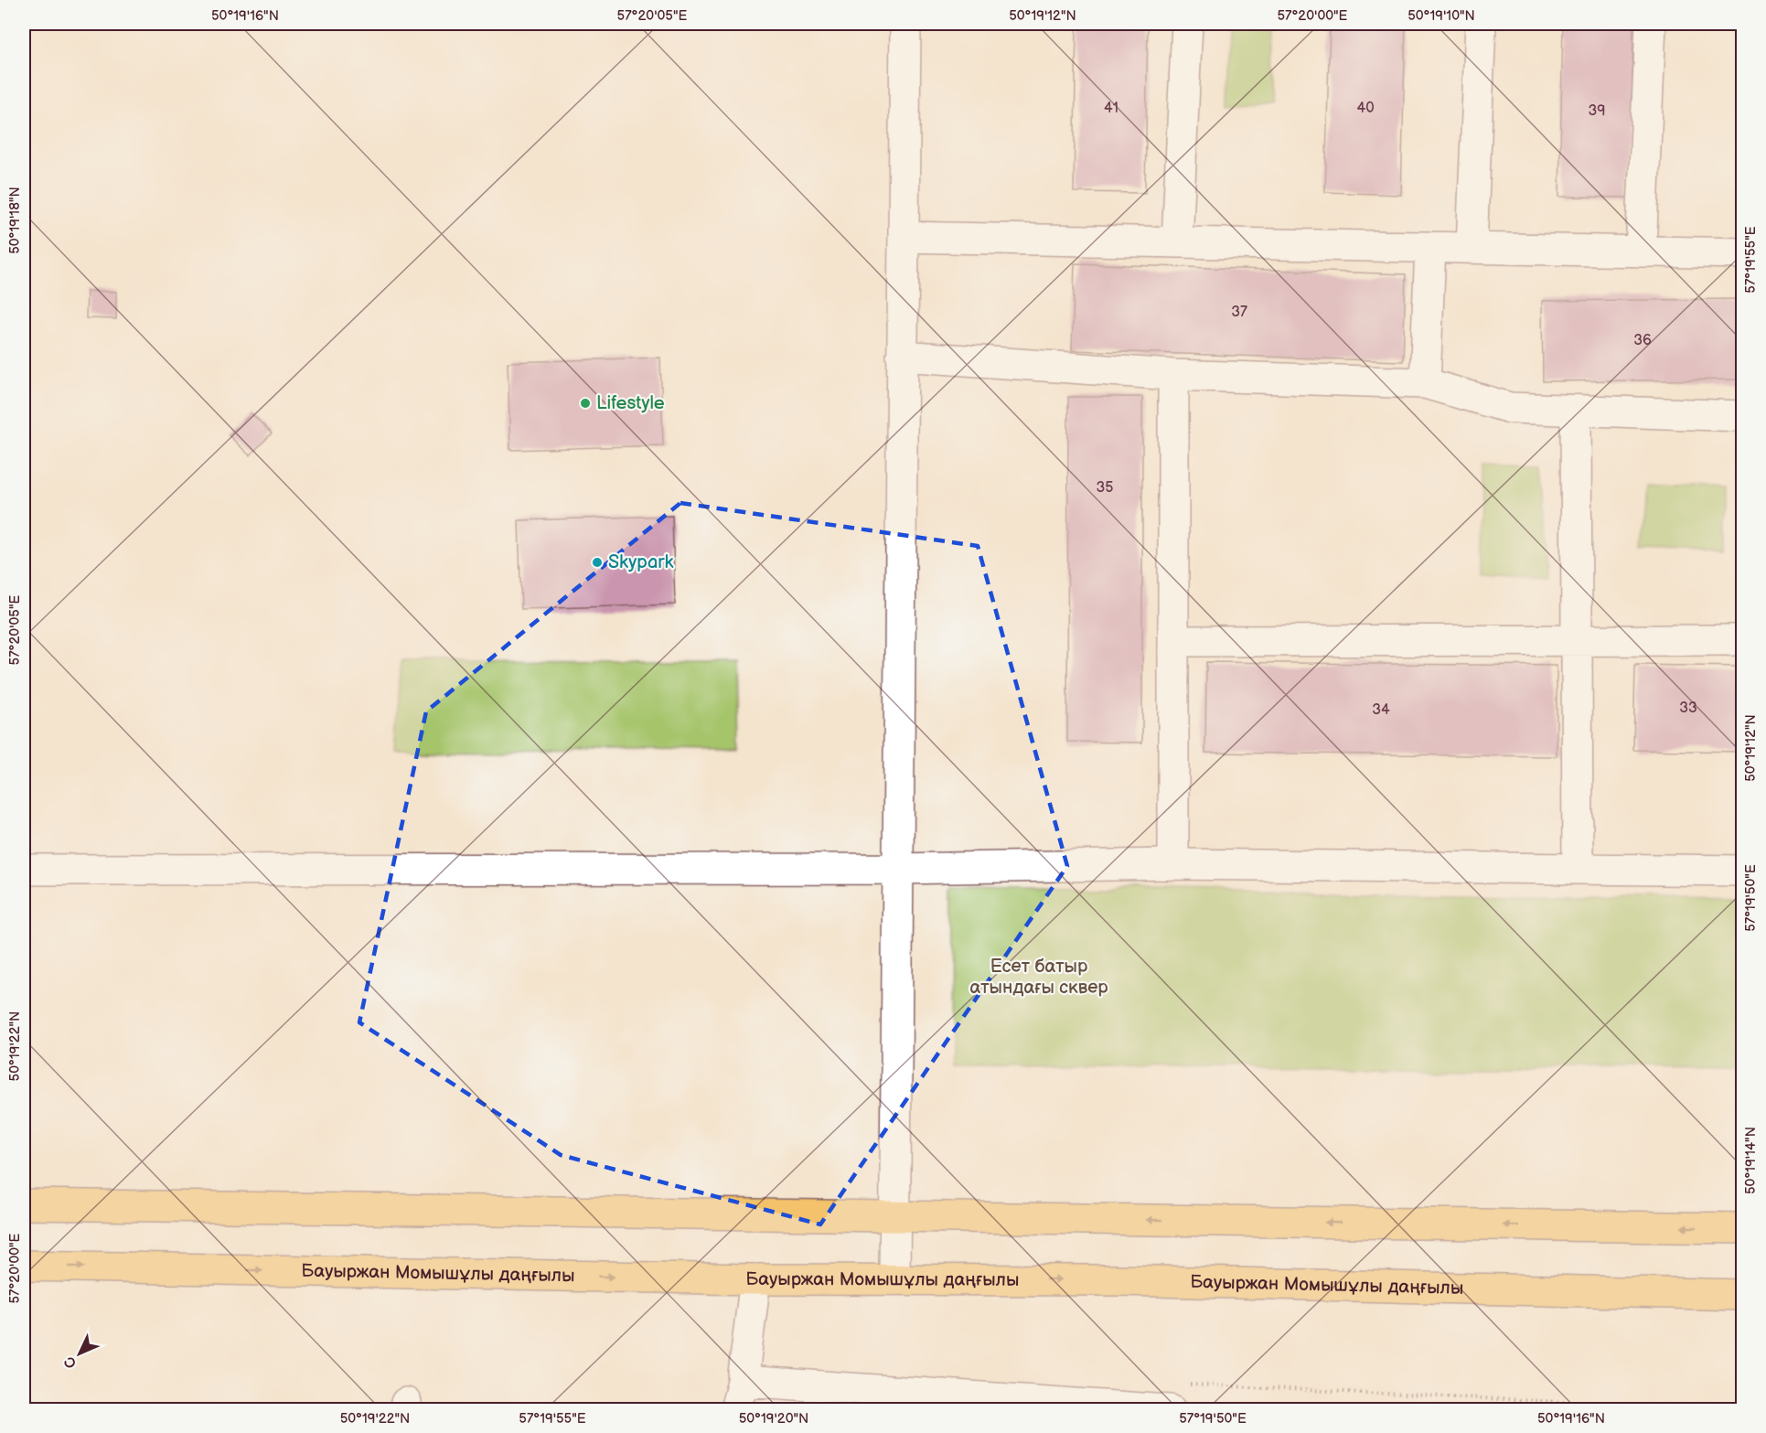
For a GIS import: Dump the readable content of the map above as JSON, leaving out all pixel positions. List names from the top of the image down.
{
  "streets": {
    "main road": ["Бауыржан Момышұлы даңғылы"]
  },
  "parks": ["Есет батыр атындағы сквер"],
  "places": ["Lifestyle", "Skypark"],
  "house_numbers": [
    "41",
    "40",
    "39",
    "37",
    "36",
    "35",
    "33",
    "34"
  ],
  "north": "bottom left",
  "coordinates": [
    "50°19'16\"N",
    "57°20'05\"E",
    "50°19'12\"N",
    "57°20'00\"E",
    "50°19'10\"N",
    "50°19'18\"N",
    "57°19'55\"E",
    "57°19'50\"E",
    "50°19'22\"N",
    "50°19'14\"N",
    "50°19'20\"N"
  ]
}
